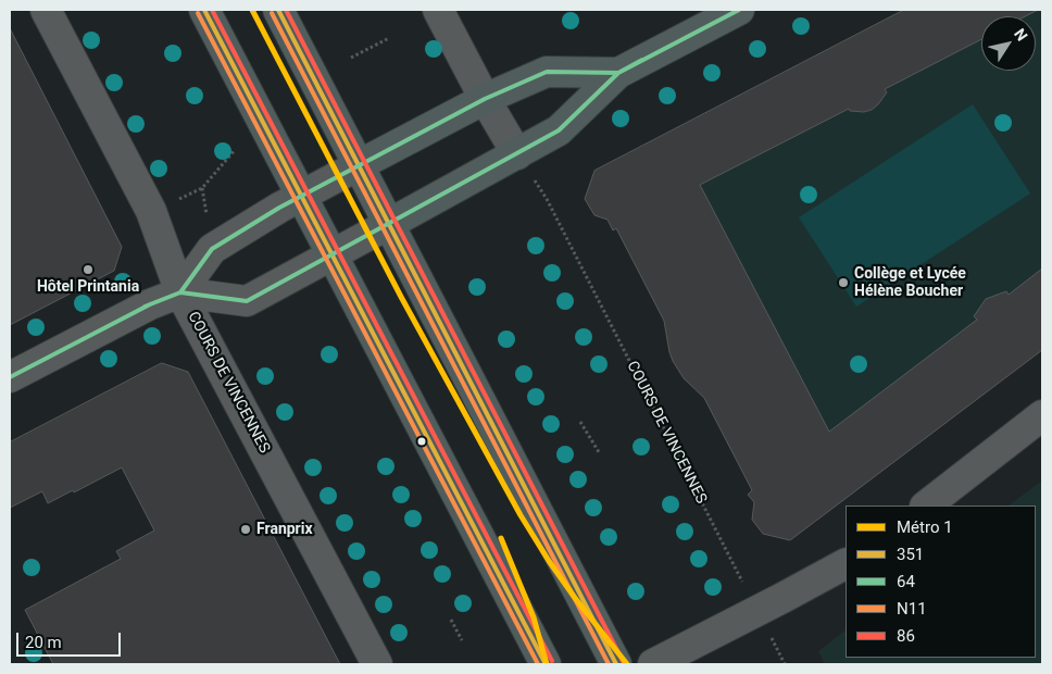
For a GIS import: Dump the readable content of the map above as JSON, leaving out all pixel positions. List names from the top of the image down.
{
  "streets": {
    "street": ["COURS DE VINCENNES"]
  },
  "places": ["Hôtel Printania", "Collège et Lycée Hélène Boucher", "Franprix"],
  "lines": [
    "metro line 1",
    "transit line 351",
    "transit line 64",
    "transit line 86",
    "transit line N11"
  ],
  "legend": [
    "Métro 1",
    "351",
    "64",
    "N11",
    "86"
  ],
  "scale_bar": "20 m",
  "north": "top right"
}
